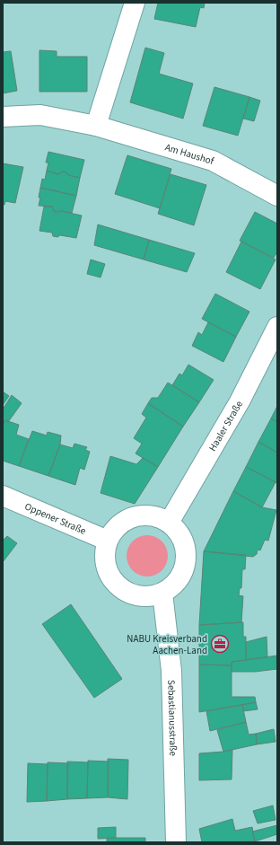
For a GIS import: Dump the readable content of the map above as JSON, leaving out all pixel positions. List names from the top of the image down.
{
  "streets": {
    "street": [
      "Am Haushof",
      "Haaler Straße",
      "Oppener Straße",
      "Sebastianusstraße"
    ]
  },
  "crossings": [
    ["Haaler Straße", "Oppener Straße"],
    ["Haaler Straße", "Sebastianusstraße"],
    ["Oppener Straße", "Sebastianusstraße"]
  ],
  "places": {
    "office": ["NABU Kreisverband Aachen-Land"]
  }
}
